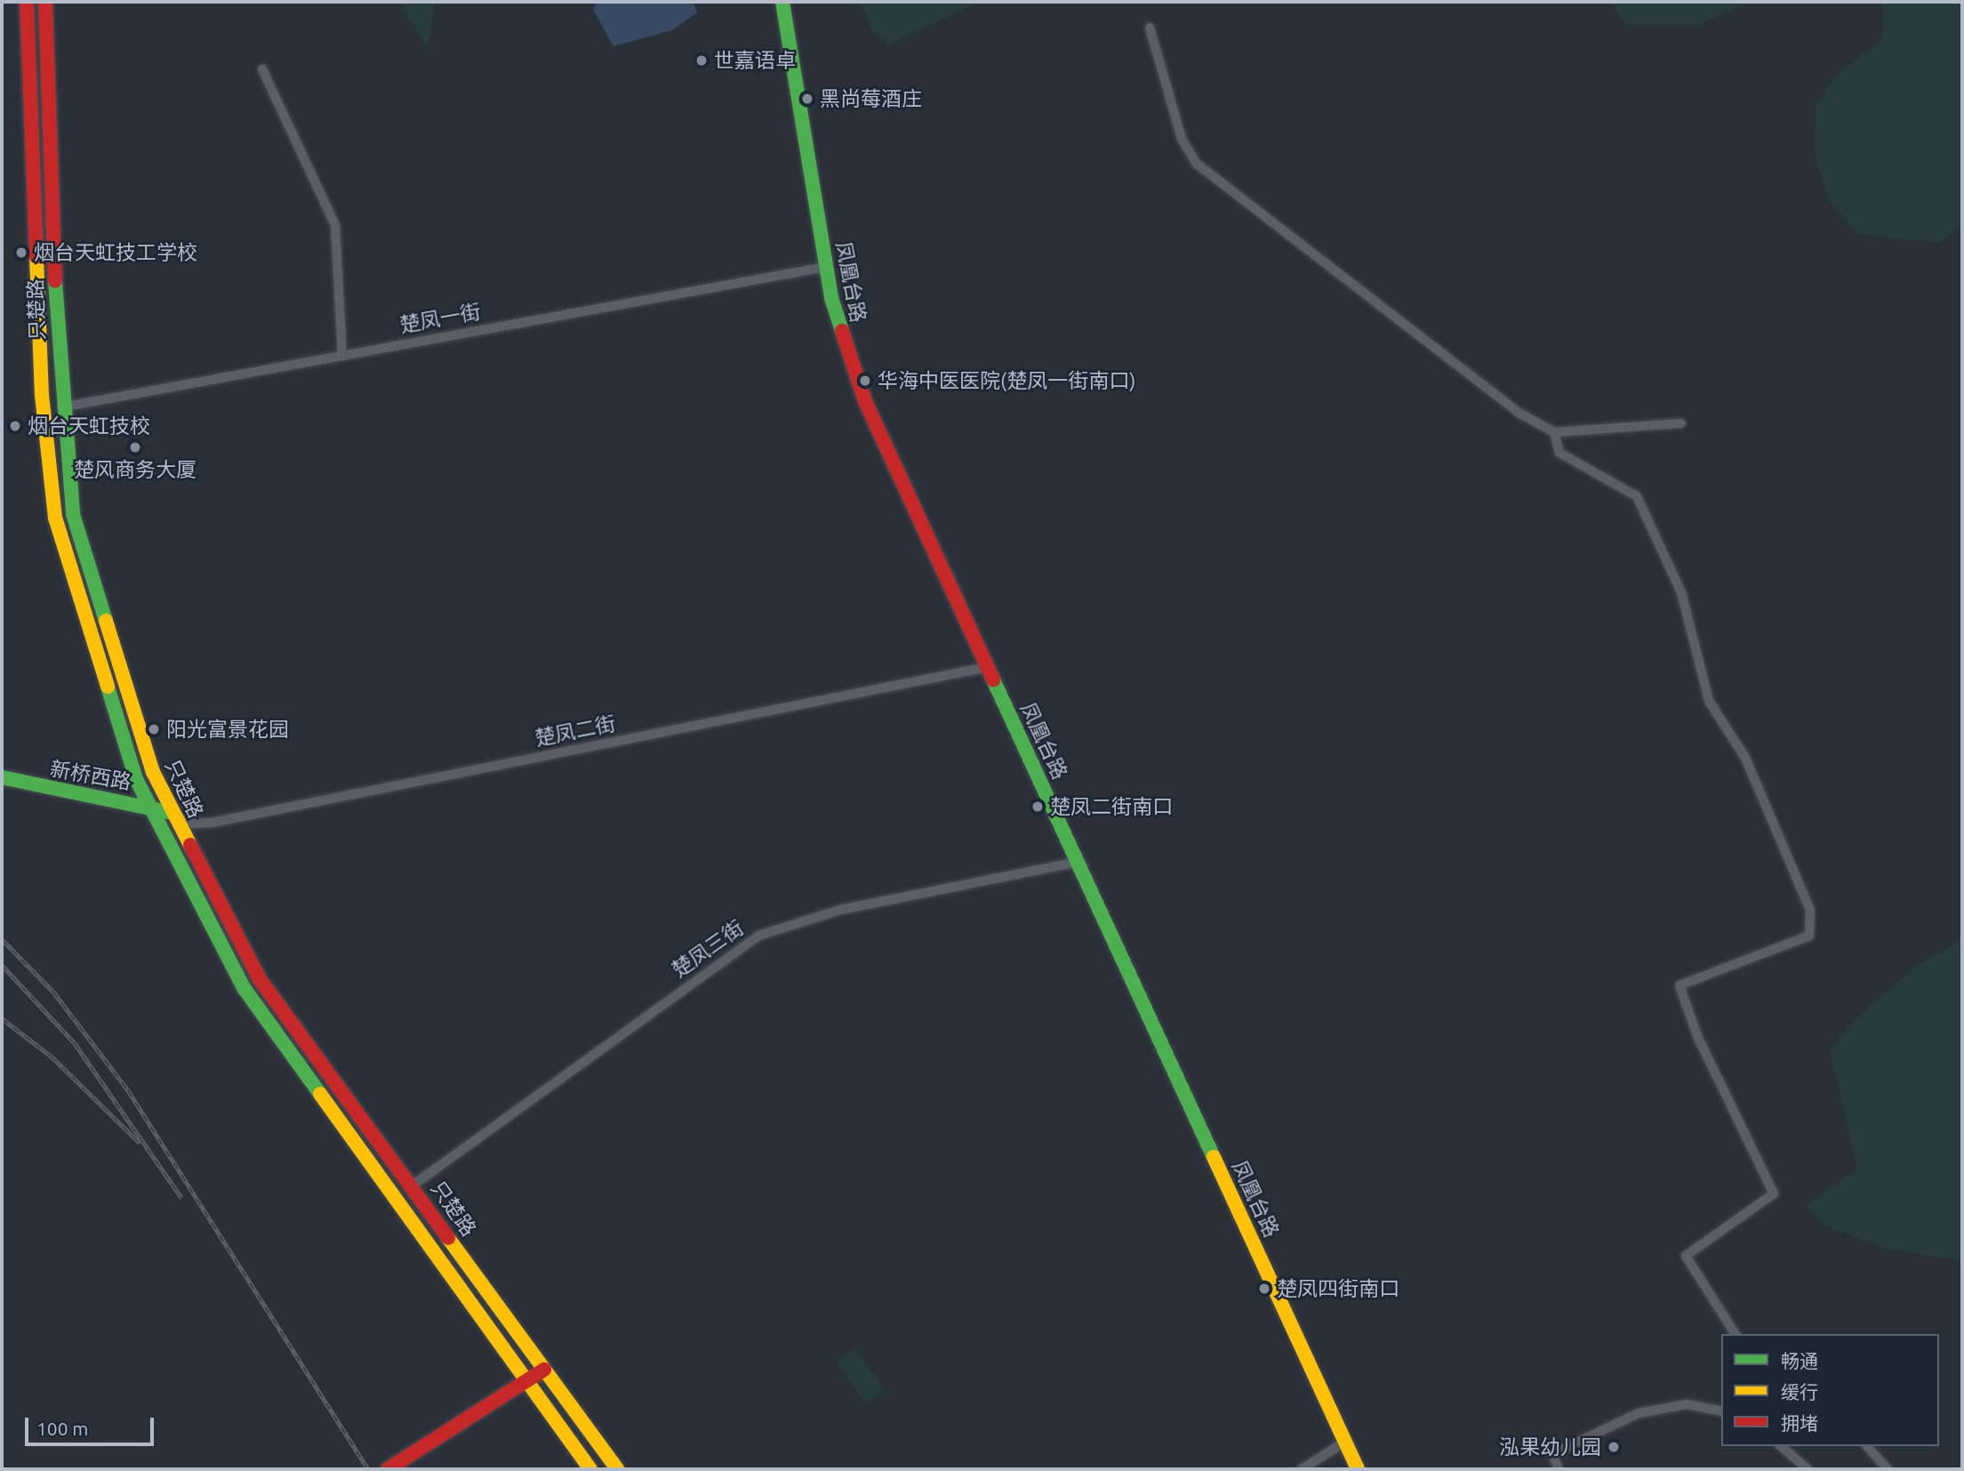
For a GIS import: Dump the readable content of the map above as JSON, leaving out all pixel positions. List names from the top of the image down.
{
  "streets": {
    "main road": ["凤凰台路", "只楚路", "新桥西路"],
    "street": ["楚凤一街", "楚凤二街", "楚凤三街"]
  },
  "crossings": [
    ["凤凰台路", "楚凤一街"],
    ["凤凰台路", "楚凤二街"],
    ["凤凰台路", "楚凤三街"],
    ["只楚路", "楚凤一街"],
    ["只楚路", "楚凤二街"],
    ["只楚路", "新桥西路"],
    ["只楚路", "楚凤三街"],
    ["楚凤二街", "新桥西路"]
  ],
  "places": [
    "世嘉语卓",
    "黑尚莓酒庄",
    "烟台天虹技工学校",
    "华海中医医院(楚凤一街南口)",
    "烟台天虹技校",
    "楚风商务大厦",
    "阳光富景花园",
    "楚凤二街南口",
    "楚凤四街南口",
    "泓果幼儿园"
  ],
  "legend": ["畅通", "缓行", "拥堵"],
  "scale_bar": "100 m"
}
